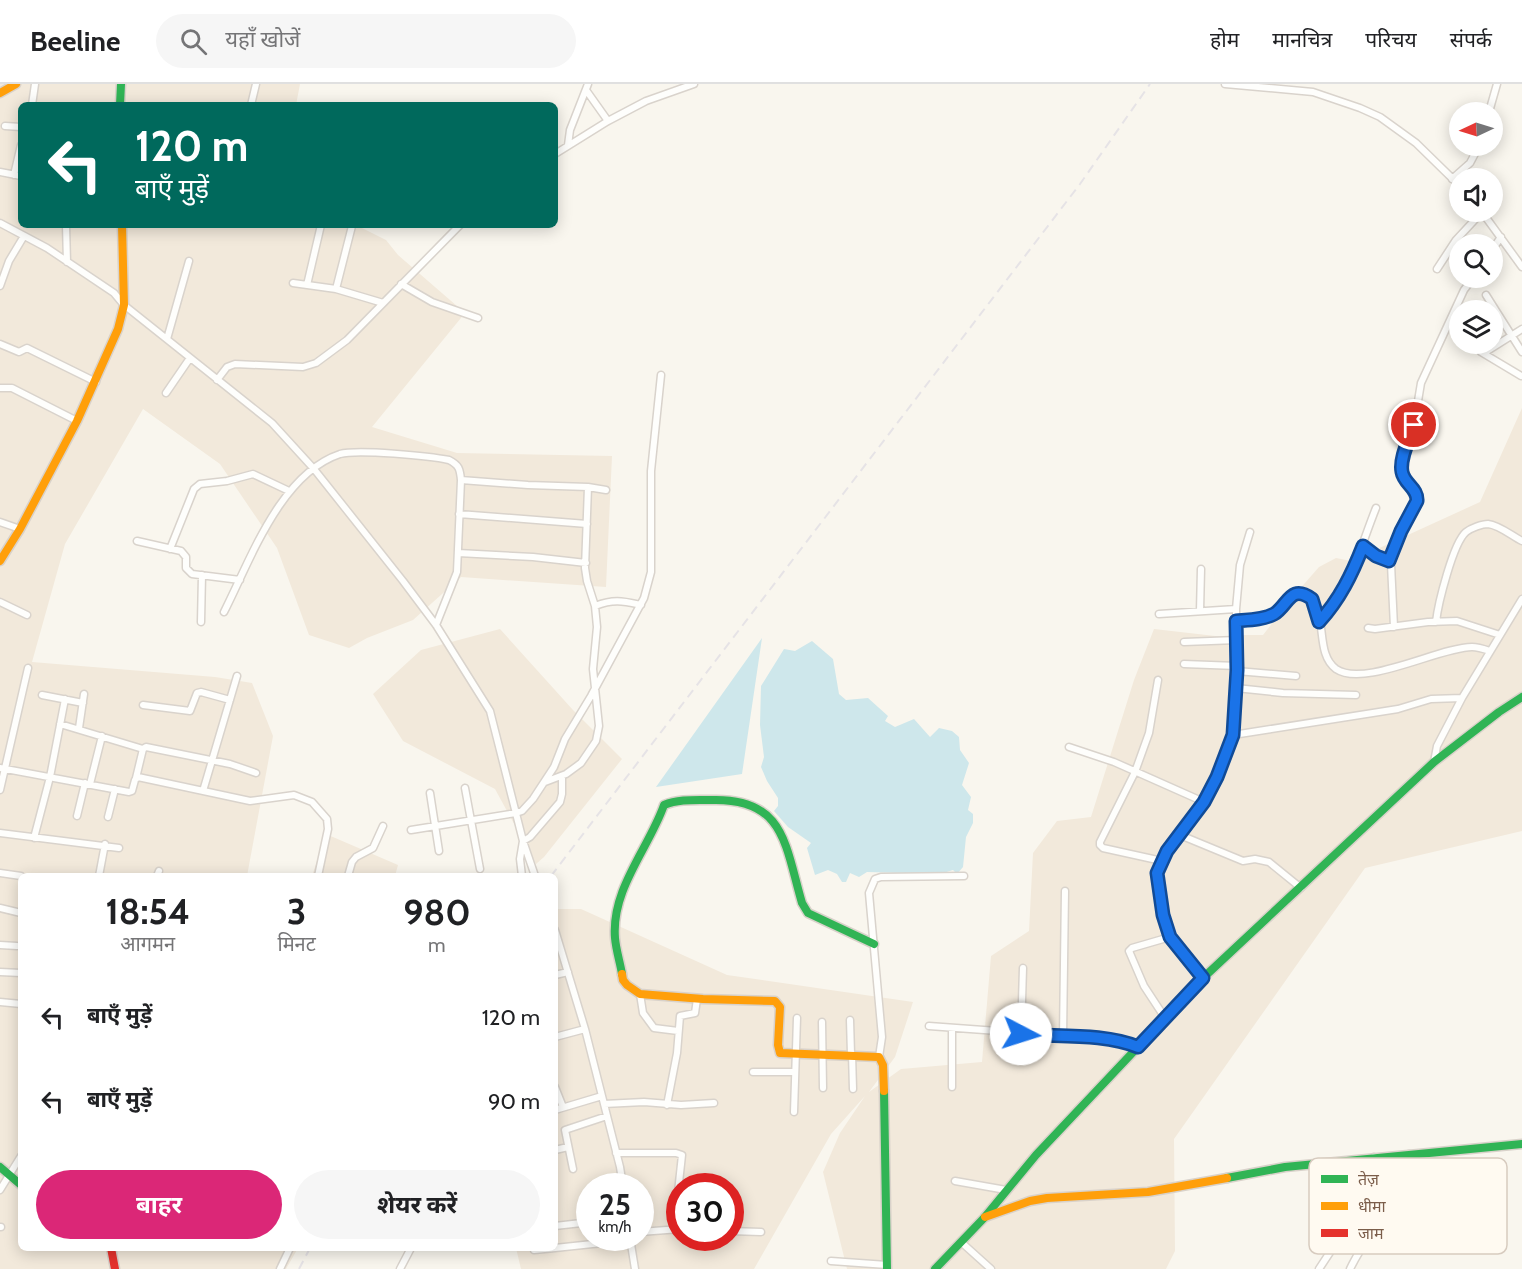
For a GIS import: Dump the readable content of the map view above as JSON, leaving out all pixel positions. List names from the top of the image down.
{
  "legend": ["तेज़", "धीमा", "जाम"],
  "north": "left",
  "page": {
    "header": "Beeline",
    "search": "यहाँ खोजें",
    "nav": [
      "होम",
      "मानचित्र",
      "परिचय",
      "संपर्क"
    ],
    "turn": ["120 m", "बाएँ मुड़ें"],
    "eta": [
      "18:54",
      "आगमन",
      "3",
      "मिनट",
      "980",
      "m"
    ],
    "list": [
      {
        "name": "बाएँ मुड़ें",
        "value": "120 m"
      },
      {
        "name": "बाएँ मुड़ें",
        "value": "90 m"
      }
    ],
    "buttons": ["बाहर", "शेयर करें"],
    "speed": "25 km/h",
    "limit": "30"
  }
}
